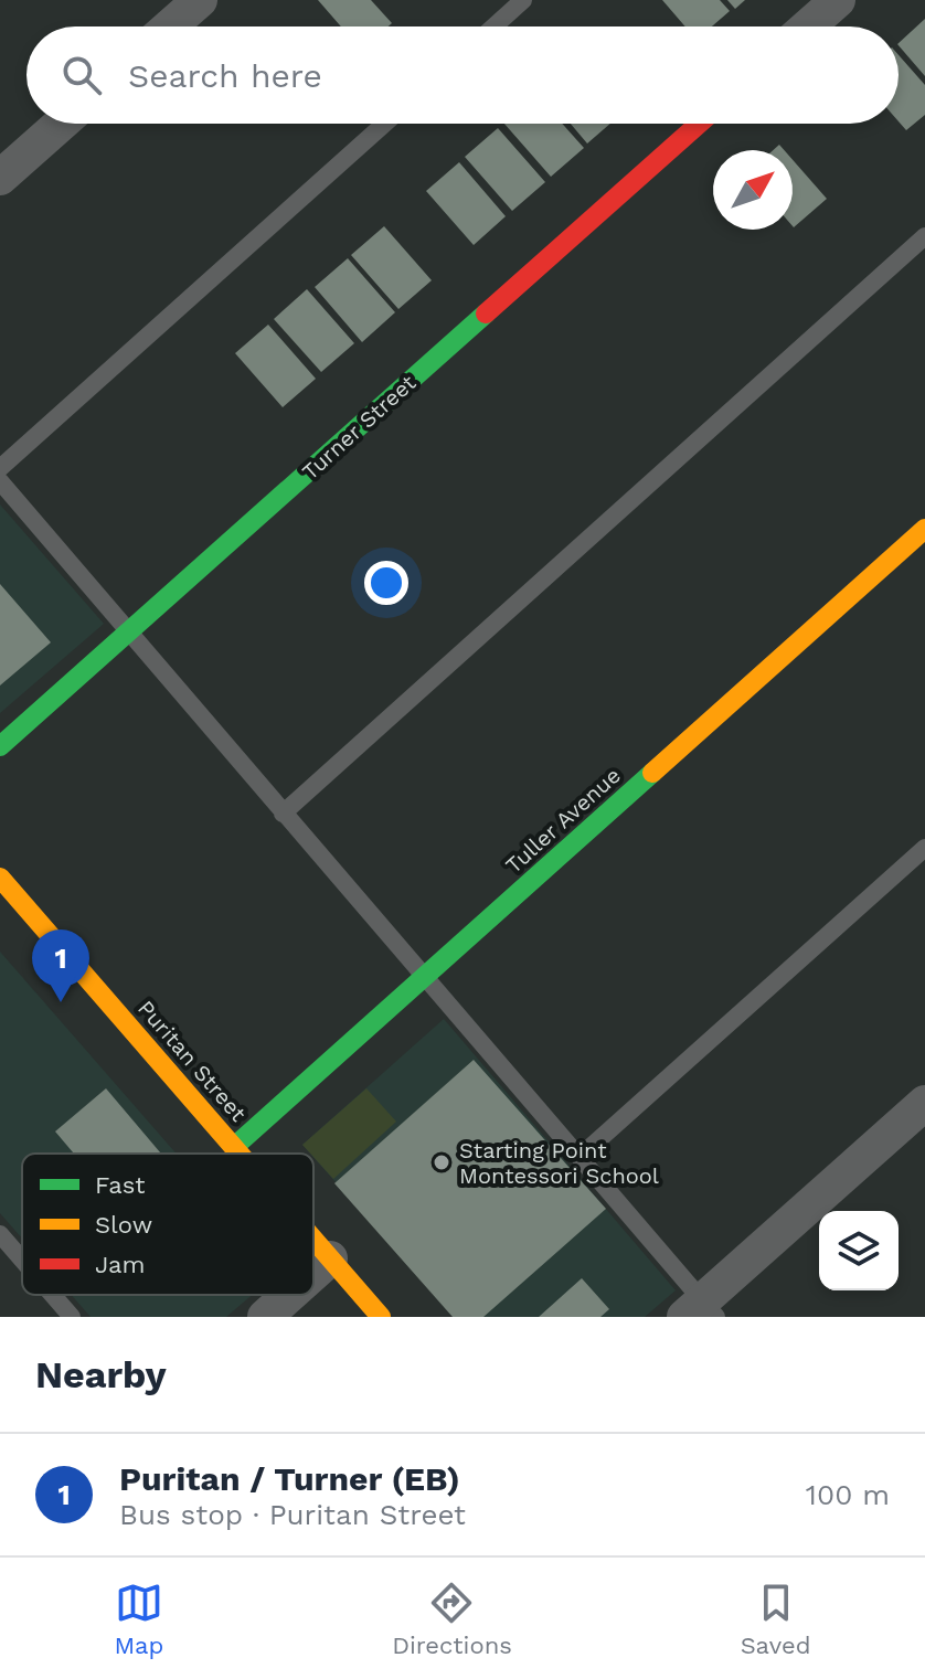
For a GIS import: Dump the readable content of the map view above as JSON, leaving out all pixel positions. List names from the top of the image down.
{
  "streets": {
    "street": ["Turner Street", "Tuller Avenue", "Puritan Street"]
  },
  "crossings": [
    ["Tuller Avenue", "Puritan Street"]
  ],
  "places": ["Starting Point Montessori School"],
  "legend": ["Fast", "Slow", "Jam"],
  "north": "top right",
  "page": {
    "search": "Search here",
    "pins": "1",
    "heading": "Nearby",
    "list": [
      {
        "mark": "1",
        "name": "Puritan / Turner (EB)",
        "note": "Bus stop · Puritan Street",
        "value": "100 m"
      }
    ],
    "nav": ["Map", "Directions", "Saved"]
  }
}
